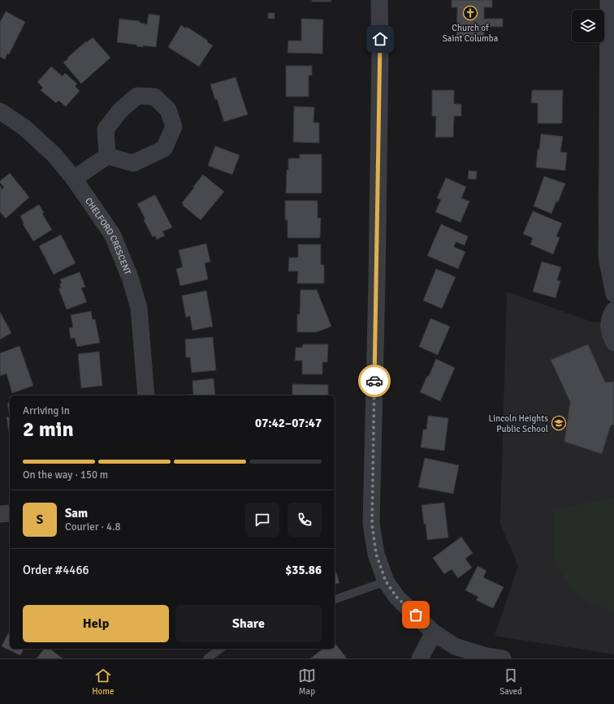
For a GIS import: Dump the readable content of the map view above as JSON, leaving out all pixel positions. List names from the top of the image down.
{
  "streets": {
    "street": ["CHELFORD CRESCENT"]
  },
  "places": {
    "church": ["Church of Saint Columba"],
    "school or university": ["Lincoln Heights Public School"]
  },
  "page": {
    "heading": ["2 min", "Arriving in", "07:42–07:47"],
    "panel": [
      "Sam",
      "Courier · 4.8",
      "Order #4466",
      "$35.86"
    ],
    "bar": "On the way · 150 m",
    "round": "S",
    "buttons": ["Help", "Share"],
    "tabs": ["Home", "Map", "Saved"]
  }
}
